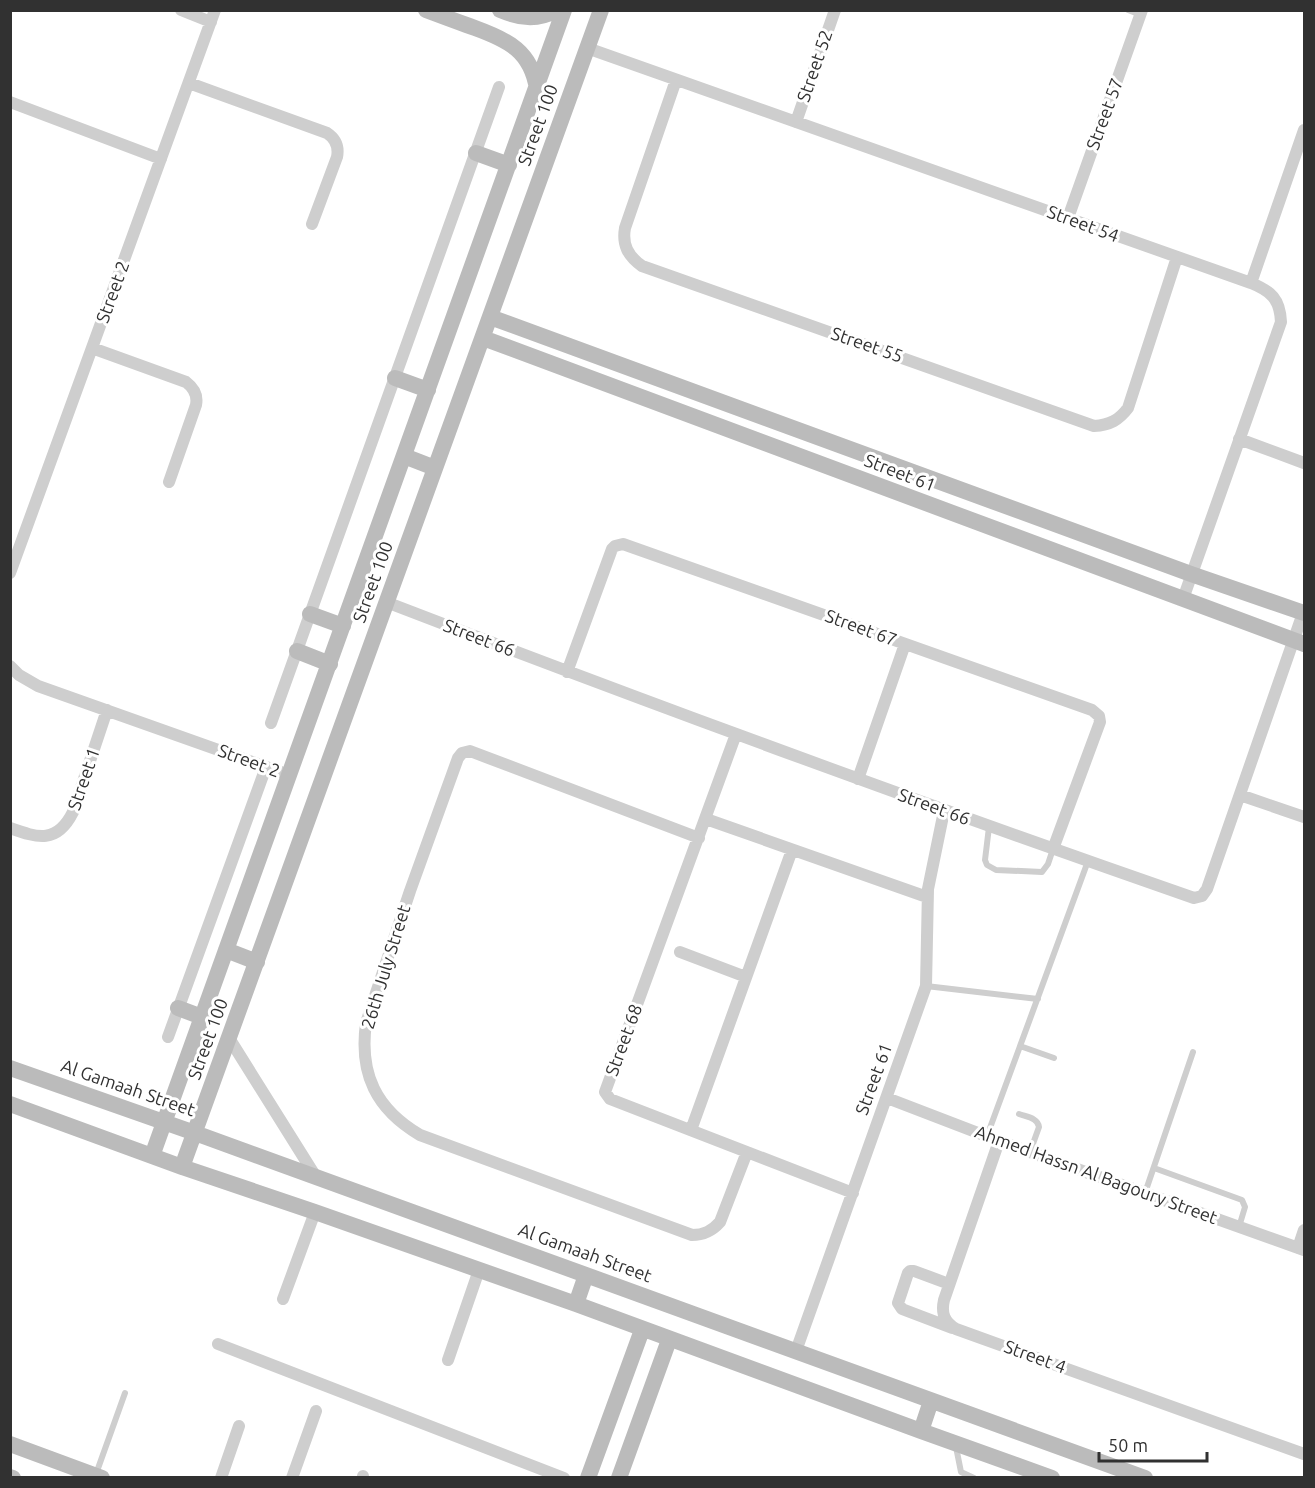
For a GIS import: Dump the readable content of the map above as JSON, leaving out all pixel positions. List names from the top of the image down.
{
  "streets": {
    "main road": ["Street 100", "Street 61", "Al Gamaah Street"],
    "street": [
      "Street 52",
      "Street 57",
      "Street 54",
      "Street 2",
      "Street 55",
      "Street 67",
      "Street 66",
      "Street 1",
      "26th July Street",
      "Street 68",
      "Ahmed Hassn Al Bagoury Street",
      "Street 4"
    ]
  },
  "crossings": [
    ["Street 52", "Street 54"],
    ["Street 57", "Street 54"],
    ["Street 100", "Street 54"],
    ["Street 100", "Street 2"],
    ["Street 100", "Street 61"],
    ["Street 100", "Street 66"],
    ["Street 100", "Al Gamaah Street"],
    ["Street 54", "Street 55"],
    ["Street 54", "Street 61"],
    ["Street 2", "Street 1"],
    ["Street 61", "Street 66"],
    ["Street 61", "Street 68"],
    ["Street 61", "Al Gamaah Street"],
    ["Street 61", "Ahmed Hassn Al Bagoury Street"],
    ["Street 67", "Street 66"],
    ["Street 66", "Street 68"],
    ["26th July Street", "Street 68"]
  ],
  "scale_bar": "50 m"
}
